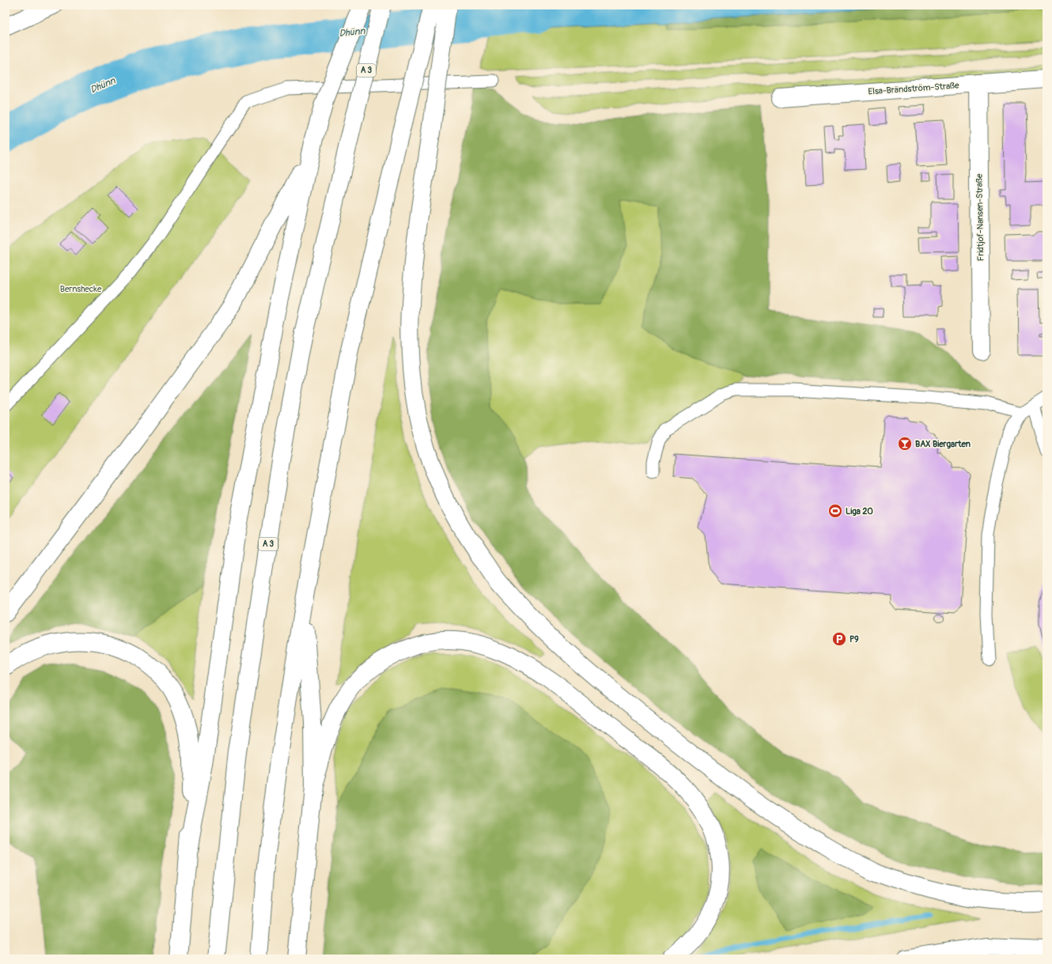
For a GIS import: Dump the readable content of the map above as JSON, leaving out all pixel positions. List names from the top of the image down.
{
  "streets": {
    "main road": ["A 3", "Elsa-Brändström-Straße", "Fridtjof-Nansen-Straße"]
  },
  "crossings": [
    ["Elsa-Brändström-Straße", "Fridtjof-Nansen-Straße"]
  ],
  "water": ["Dhünn"],
  "parks": ["Bernshecke"],
  "places": {
    "bar": ["BAX Biergarten"],
    "sports": ["Liga 20"],
    "parking": ["P9"]
  }
}
